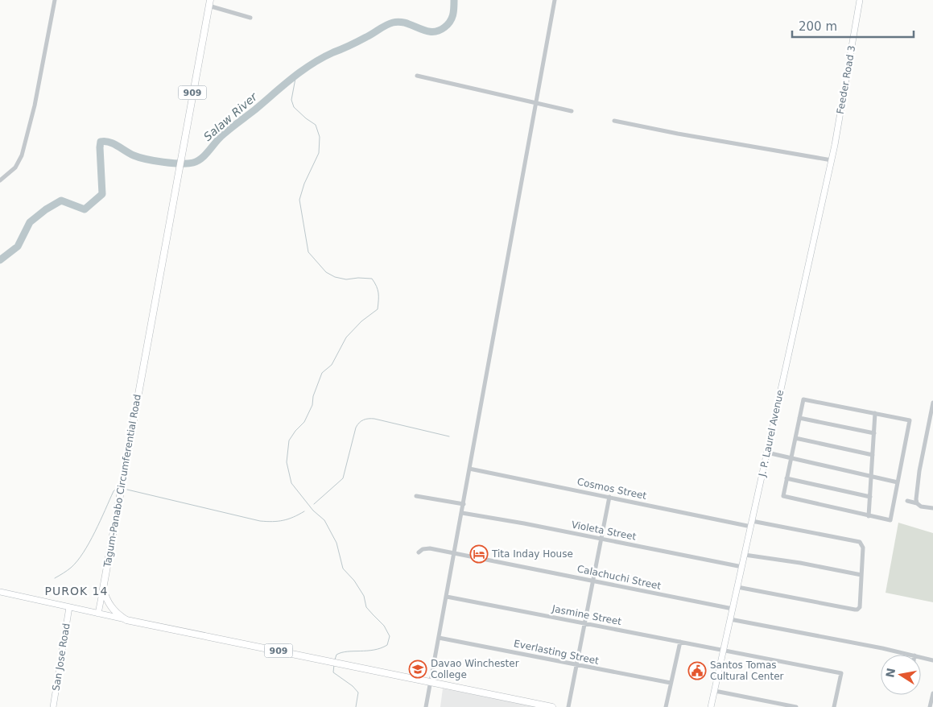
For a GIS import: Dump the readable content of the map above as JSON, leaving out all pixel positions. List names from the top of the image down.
{
  "streets": {
    "main road": ["909", "Tagum-Panabo Circumferential Road"],
    "street": [
      "Feeder Road 3",
      "J. P. Laurel Avenue",
      "Cosmos Street",
      "Violeta Street",
      "Calachuchi Street",
      "Jasmine Street",
      "Everlasting Street",
      "San Jose Road"
    ]
  },
  "crossings": [
    ["Feeder Road 3", "J. P. Laurel Avenue"],
    ["909", "Tagum-Panabo Circumferential Road"],
    ["J. P. Laurel Avenue", "Cosmos Street"],
    ["J. P. Laurel Avenue", "Violeta Street"],
    ["J. P. Laurel Avenue", "Calachuchi Street"],
    ["J. P. Laurel Avenue", "Jasmine Street"]
  ],
  "districts": ["PUROK 14"],
  "water": ["Salaw River"],
  "places": {
    "hotel": ["Tita Inday House"],
    "school or university": ["Davao Winchester College"],
    "public building": ["Santos Tomas Cultural Center"]
  },
  "scale_bar": "200 m",
  "north": "left"
}
